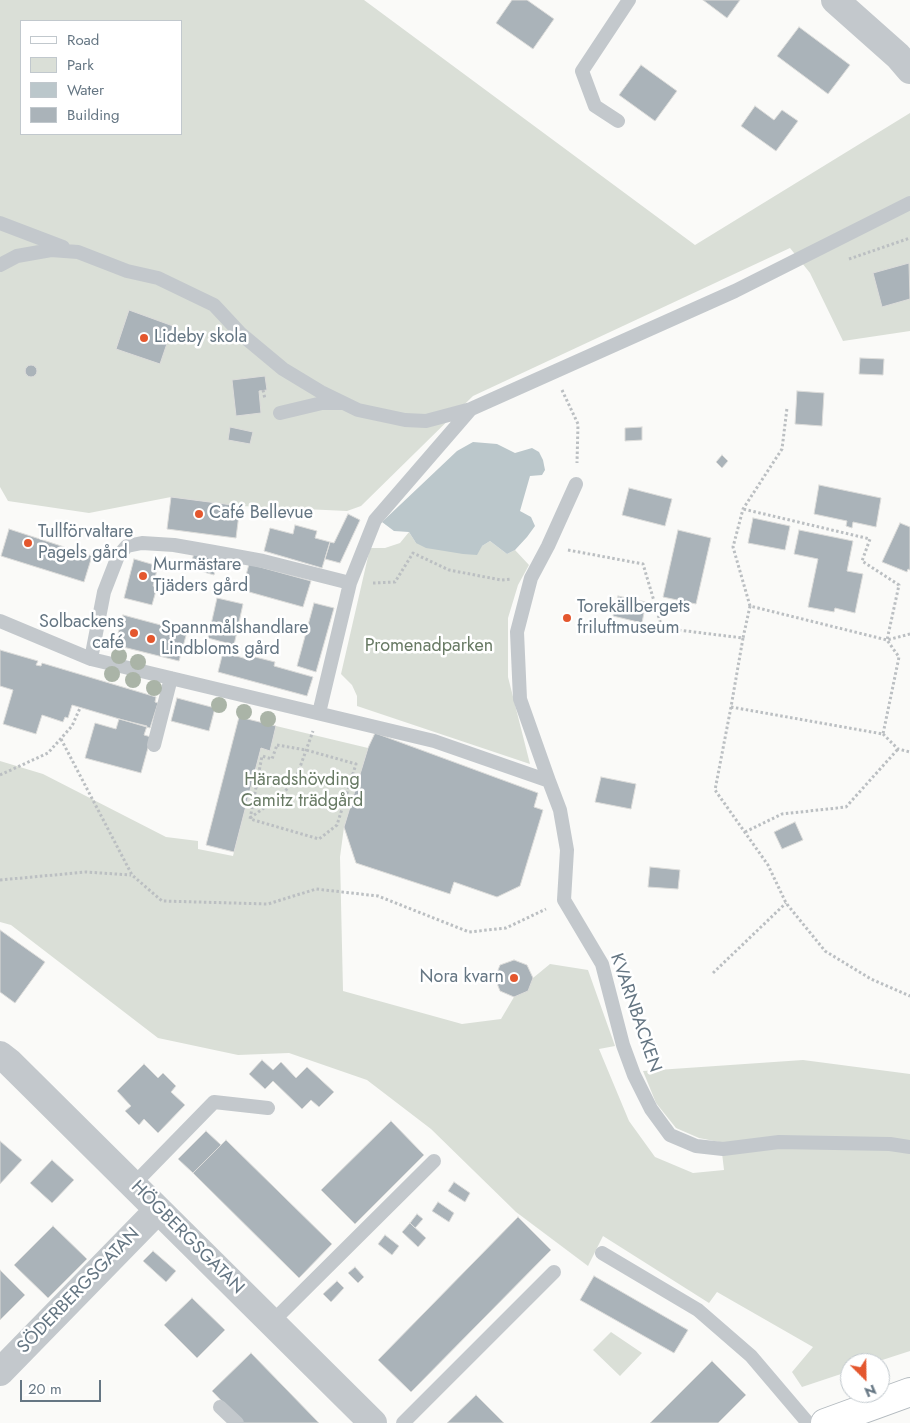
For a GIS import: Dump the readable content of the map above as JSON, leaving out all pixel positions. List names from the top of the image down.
{
  "streets": {
    "street": ["HÖGBERGSGATAN", "SÖDERBERGSGATAN"],
    "lane": ["KVARNBACKEN"]
  },
  "crossings": [
    ["HÖGBERGSGATAN", "SÖDERBERGSGATAN"]
  ],
  "parks": ["Promenadparken", "Häradshövding Camitz trädgård"],
  "places": [
    "Lideby skola",
    "Café Bellevue",
    "Tullförvaltare Pagels gård",
    "Murmästare Tjäders gård",
    "Torekällbergets friluftmuseum",
    "Solbackens café",
    "Spannmålshandlare Lindbloms gård",
    "Nora kvarn"
  ],
  "legend": [
    "Road",
    "Park",
    "Water",
    "Building"
  ],
  "scale_bar": "20 m",
  "north": "bottom right"
}
